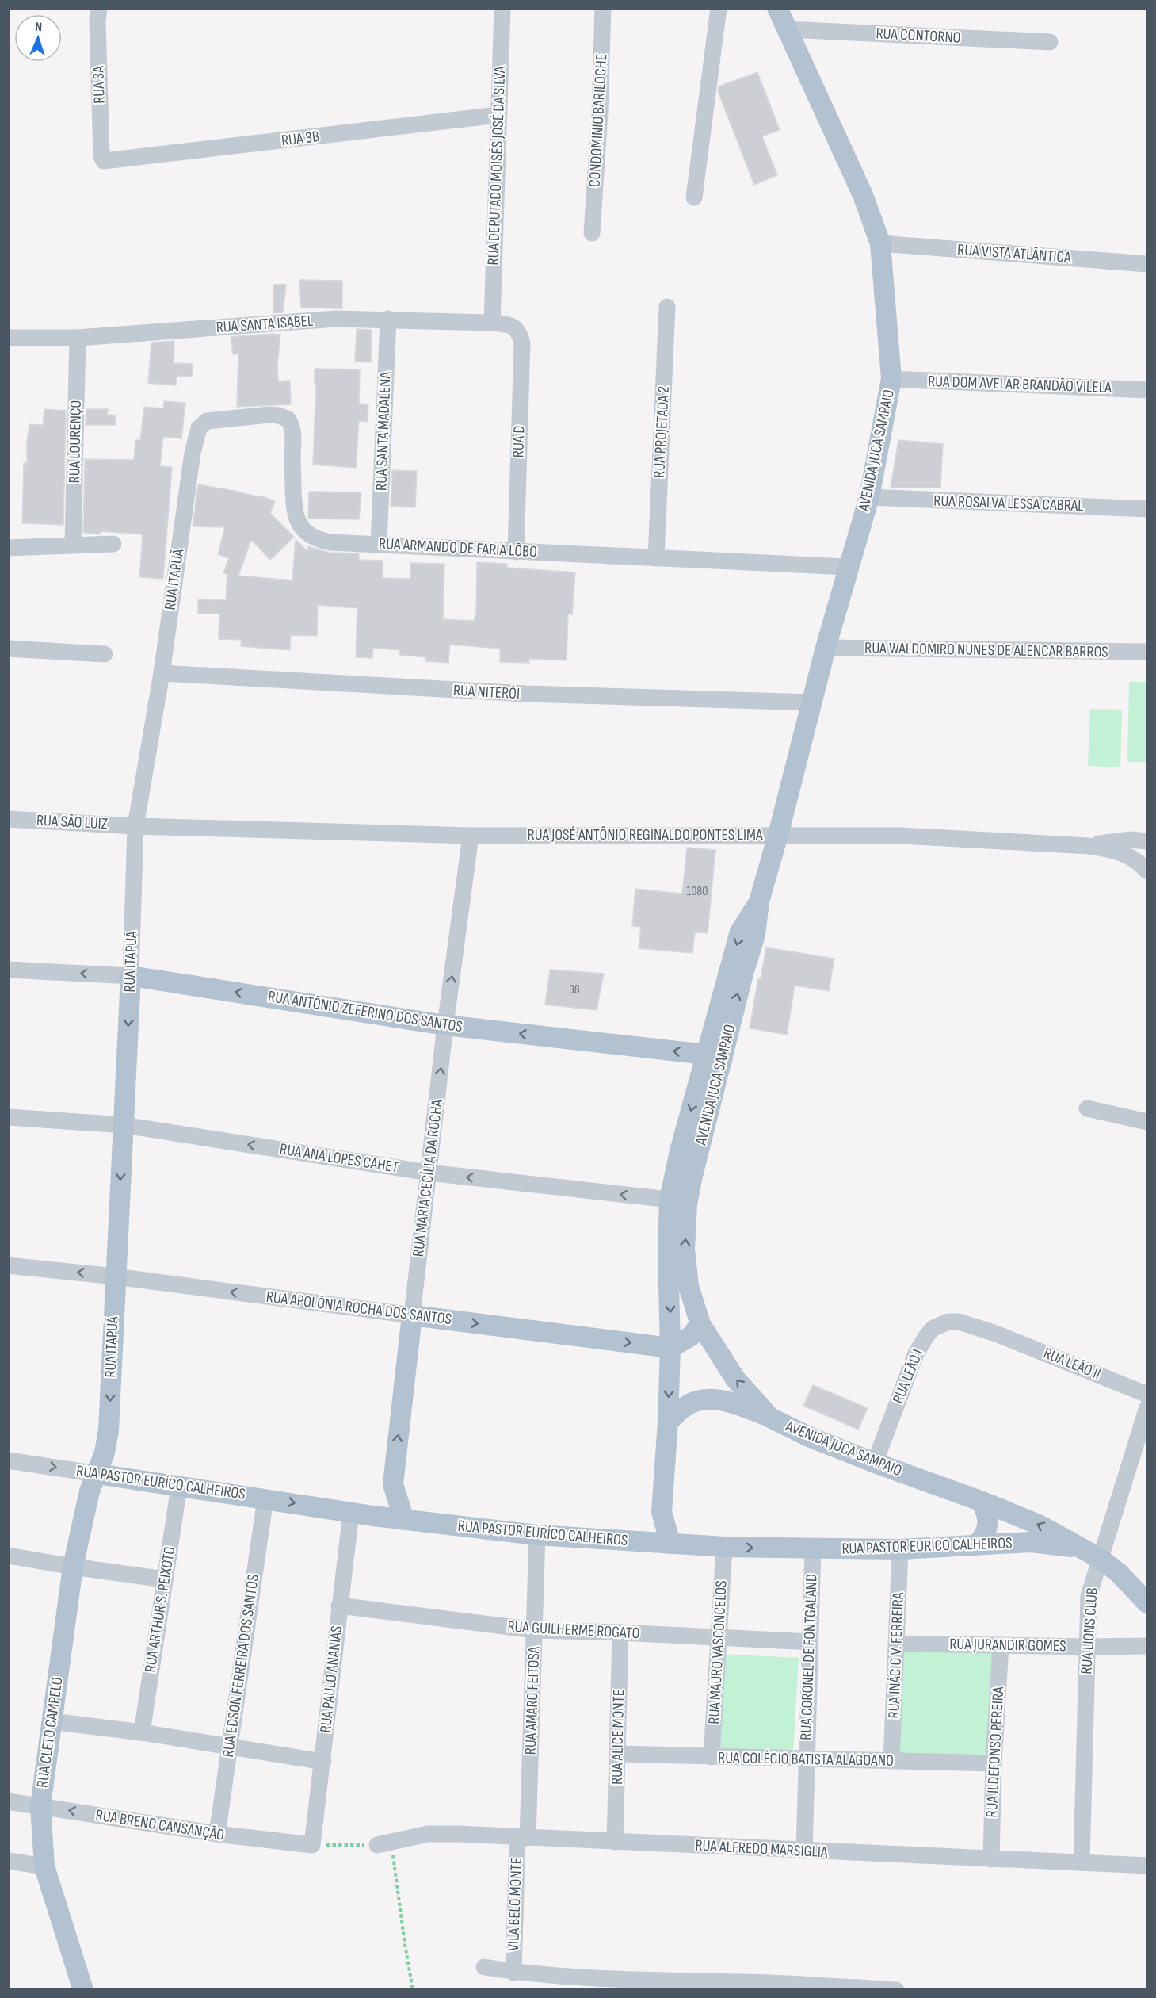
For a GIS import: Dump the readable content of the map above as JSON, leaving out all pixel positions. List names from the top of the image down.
{
  "streets": {
    "main road": [
      "AVENIDA JUCA SAMPAIO",
      "RUA ITAPUÃ",
      "RUA ANTÔNIO ZEFERINO DOS SANTOS",
      "RUA MARIA CECÍLIA DA ROCHA",
      "RUA APOLÔNIA ROCHA DOS SANTOS",
      "RUA PASTOR EURÍCO CALHEIROS",
      "RUA CLETO CAMPELO"
    ],
    "street": [
      "RUA CONTORNO",
      "RUA 3A",
      "CONDOMINIO BARILOCHE",
      "RUA 3B",
      "RUA DEPUTADO MOISÉS JOSÉ DA SILVA",
      "RUA VISTA ATLÂNTICA",
      "RUA SANTA ISABEL",
      "RUA DOM AVELAR BRANDÃO VILELA",
      "RUA SANTA MADALENA",
      "RUA PROJETADA 2",
      "RUA LOURENÇO",
      "RUA D",
      "RUA ROSALVA LESSA CABRAL",
      "RUA ARMANDO DE FARIA LÔBO",
      "RUA WALDOMIRO NUNES DE ALENCAR BARROS",
      "RUA NITERÓI",
      "RUA SÃO LUIZ",
      "RUA JOSÉ ANTÔNIO REGINALDO PONTES LIMA",
      "RUA ANA LOPES CAHET",
      "RUA LEÃO II",
      "RUA LEÃO I",
      "RUA ARTHUR S. PEIXOTO",
      "RUA GUILHERME ROGATO",
      "RUA LIONS CLUB",
      "RUA JURANDIR GOMES",
      "RUA MAURO VASCONCELOS",
      "RUA INÁCIO V. FERREIRA",
      "RUA CORONEL DE FONTGALAND",
      "RUA EDSON FERREIRA DOS SANTOS",
      "RUA PAULO ANANIAS",
      "RUA AMARO FEITOSA",
      "RUA ALICE MONTE",
      "RUA ILDEFONSO PEREIRA",
      "RUA COLÉGIO BATISTA ALAGOANO",
      "RUA BRENO CANSANÇÃO",
      "RUA ALFREDO MARSIGLIA",
      "VILA BELO MONTE"
    ]
  },
  "crossings": [
    ["RUA CONTORNO", "AVENIDA JUCA SAMPAIO"],
    ["RUA 3A", "RUA 3B"],
    ["RUA 3B", "RUA DEPUTADO MOISÉS JOSÉ DA SILVA"],
    ["RUA DEPUTADO MOISÉS JOSÉ DA SILVA", "RUA SANTA ISABEL"],
    ["RUA VISTA ATLÂNTICA", "AVENIDA JUCA SAMPAIO"],
    ["RUA SANTA ISABEL", "RUA SANTA MADALENA"],
    ["RUA SANTA ISABEL", "RUA LOURENÇO"],
    ["RUA SANTA ISABEL", "RUA D"],
    ["RUA DOM AVELAR BRANDÃO VILELA", "AVENIDA JUCA SAMPAIO"],
    ["RUA SANTA MADALENA", "RUA ARMANDO DE FARIA LÔBO"],
    ["RUA PROJETADA 2", "RUA ARMANDO DE FARIA LÔBO"],
    ["RUA D", "RUA ARMANDO DE FARIA LÔBO"],
    ["AVENIDA JUCA SAMPAIO", "RUA ROSALVA LESSA CABRAL"],
    ["AVENIDA JUCA SAMPAIO", "RUA ARMANDO DE FARIA LÔBO"],
    ["AVENIDA JUCA SAMPAIO", "RUA WALDOMIRO NUNES DE ALENCAR BARROS"],
    ["AVENIDA JUCA SAMPAIO", "RUA NITERÓI"],
    ["AVENIDA JUCA SAMPAIO", "RUA JOSÉ ANTÔNIO REGINALDO PONTES LIMA"],
    ["AVENIDA JUCA SAMPAIO", "RUA ANTÔNIO ZEFERINO DOS SANTOS"],
    ["AVENIDA JUCA SAMPAIO", "RUA ANA LOPES CAHET"],
    ["AVENIDA JUCA SAMPAIO", "RUA APOLÔNIA ROCHA DOS SANTOS"],
    ["AVENIDA JUCA SAMPAIO", "RUA LEÃO I"],
    ["AVENIDA JUCA SAMPAIO", "RUA PASTOR EURÍCO CALHEIROS"],
    ["AVENIDA JUCA SAMPAIO", "RUA LIONS CLUB"],
    ["RUA ARMANDO DE FARIA LÔBO", "RUA ITAPUÃ"],
    ["RUA ITAPUÃ", "RUA NITERÓI"],
    ["RUA ITAPUÃ", "RUA SÃO LUIZ"],
    ["RUA ITAPUÃ", "RUA JOSÉ ANTÔNIO REGINALDO PONTES LIMA"],
    ["RUA ITAPUÃ", "RUA ANTÔNIO ZEFERINO DOS SANTOS"],
    ["RUA ITAPUÃ", "RUA ANA LOPES CAHET"],
    ["RUA ITAPUÃ", "RUA APOLÔNIA ROCHA DOS SANTOS"],
    ["RUA ITAPUÃ", "RUA PASTOR EURÍCO CALHEIROS"],
    ["RUA ITAPUÃ", "RUA CLETO CAMPELO"],
    ["RUA SÃO LUIZ", "RUA JOSÉ ANTÔNIO REGINALDO PONTES LIMA"],
    ["RUA JOSÉ ANTÔNIO REGINALDO PONTES LIMA", "RUA MARIA CECÍLIA DA ROCHA"],
    ["RUA ANTÔNIO ZEFERINO DOS SANTOS", "RUA MARIA CECÍLIA DA ROCHA"],
    ["RUA ANA LOPES CAHET", "RUA MARIA CECÍLIA DA ROCHA"],
    ["RUA MARIA CECÍLIA DA ROCHA", "RUA APOLÔNIA ROCHA DOS SANTOS"],
    ["RUA MARIA CECÍLIA DA ROCHA", "RUA PASTOR EURÍCO CALHEIROS"],
    ["RUA LEÃO II", "RUA LEÃO I"],
    ["RUA PASTOR EURÍCO CALHEIROS", "RUA ARTHUR S. PEIXOTO"],
    ["RUA PASTOR EURÍCO CALHEIROS", "RUA MAURO VASCONCELOS"],
    ["RUA PASTOR EURÍCO CALHEIROS", "RUA INÁCIO V. FERREIRA"],
    ["RUA PASTOR EURÍCO CALHEIROS", "RUA CORONEL DE FONTGALAND"],
    ["RUA PASTOR EURÍCO CALHEIROS", "RUA EDSON FERREIRA DOS SANTOS"],
    ["RUA PASTOR EURÍCO CALHEIROS", "RUA PAULO ANANIAS"],
    ["RUA PASTOR EURÍCO CALHEIROS", "RUA AMARO FEITOSA"],
    ["RUA PASTOR EURÍCO CALHEIROS", "RUA CLETO CAMPELO"],
    ["RUA GUILHERME ROGATO", "RUA MAURO VASCONCELOS"],
    ["RUA GUILHERME ROGATO", "RUA CORONEL DE FONTGALAND"],
    ["RUA GUILHERME ROGATO", "RUA PAULO ANANIAS"],
    ["RUA GUILHERME ROGATO", "RUA AMARO FEITOSA"],
    ["RUA GUILHERME ROGATO", "RUA ALICE MONTE"],
    ["RUA LIONS CLUB", "RUA JURANDIR GOMES"],
    ["RUA LIONS CLUB", "RUA ALFREDO MARSIGLIA"],
    ["RUA JURANDIR GOMES", "RUA INÁCIO V. FERREIRA"],
    ["RUA JURANDIR GOMES", "RUA ILDEFONSO PEREIRA"],
    ["RUA MAURO VASCONCELOS", "RUA COLÉGIO BATISTA ALAGOANO"],
    ["RUA INÁCIO V. FERREIRA", "RUA COLÉGIO BATISTA ALAGOANO"],
    ["RUA CORONEL DE FONTGALAND", "RUA COLÉGIO BATISTA ALAGOANO"],
    ["RUA CORONEL DE FONTGALAND", "RUA ALFREDO MARSIGLIA"],
    ["RUA EDSON FERREIRA DOS SANTOS", "RUA BRENO CANSANÇÃO"],
    ["RUA PAULO ANANIAS", "RUA BRENO CANSANÇÃO"],
    ["RUA AMARO FEITOSA", "RUA ALFREDO MARSIGLIA"],
    ["RUA AMARO FEITOSA", "VILA BELO MONTE"],
    ["RUA CLETO CAMPELO", "RUA BRENO CANSANÇÃO"],
    ["RUA ALICE MONTE", "RUA COLÉGIO BATISTA ALAGOANO"],
    ["RUA ALICE MONTE", "RUA ALFREDO MARSIGLIA"],
    ["RUA ILDEFONSO PEREIRA", "RUA COLÉGIO BATISTA ALAGOANO"],
    ["RUA ILDEFONSO PEREIRA", "RUA ALFREDO MARSIGLIA"],
    ["RUA ALFREDO MARSIGLIA", "VILA BELO MONTE"]
  ],
  "one_way": [
    "RUA ITAPUÃ",
    "RUA ANTÔNIO ZEFERINO DOS SANTOS",
    "RUA ANA LOPES CAHET",
    "RUA MARIA CECÍLIA DA ROCHA"
  ],
  "house_numbers": ["1080", "38"],
  "north": "top"
}
